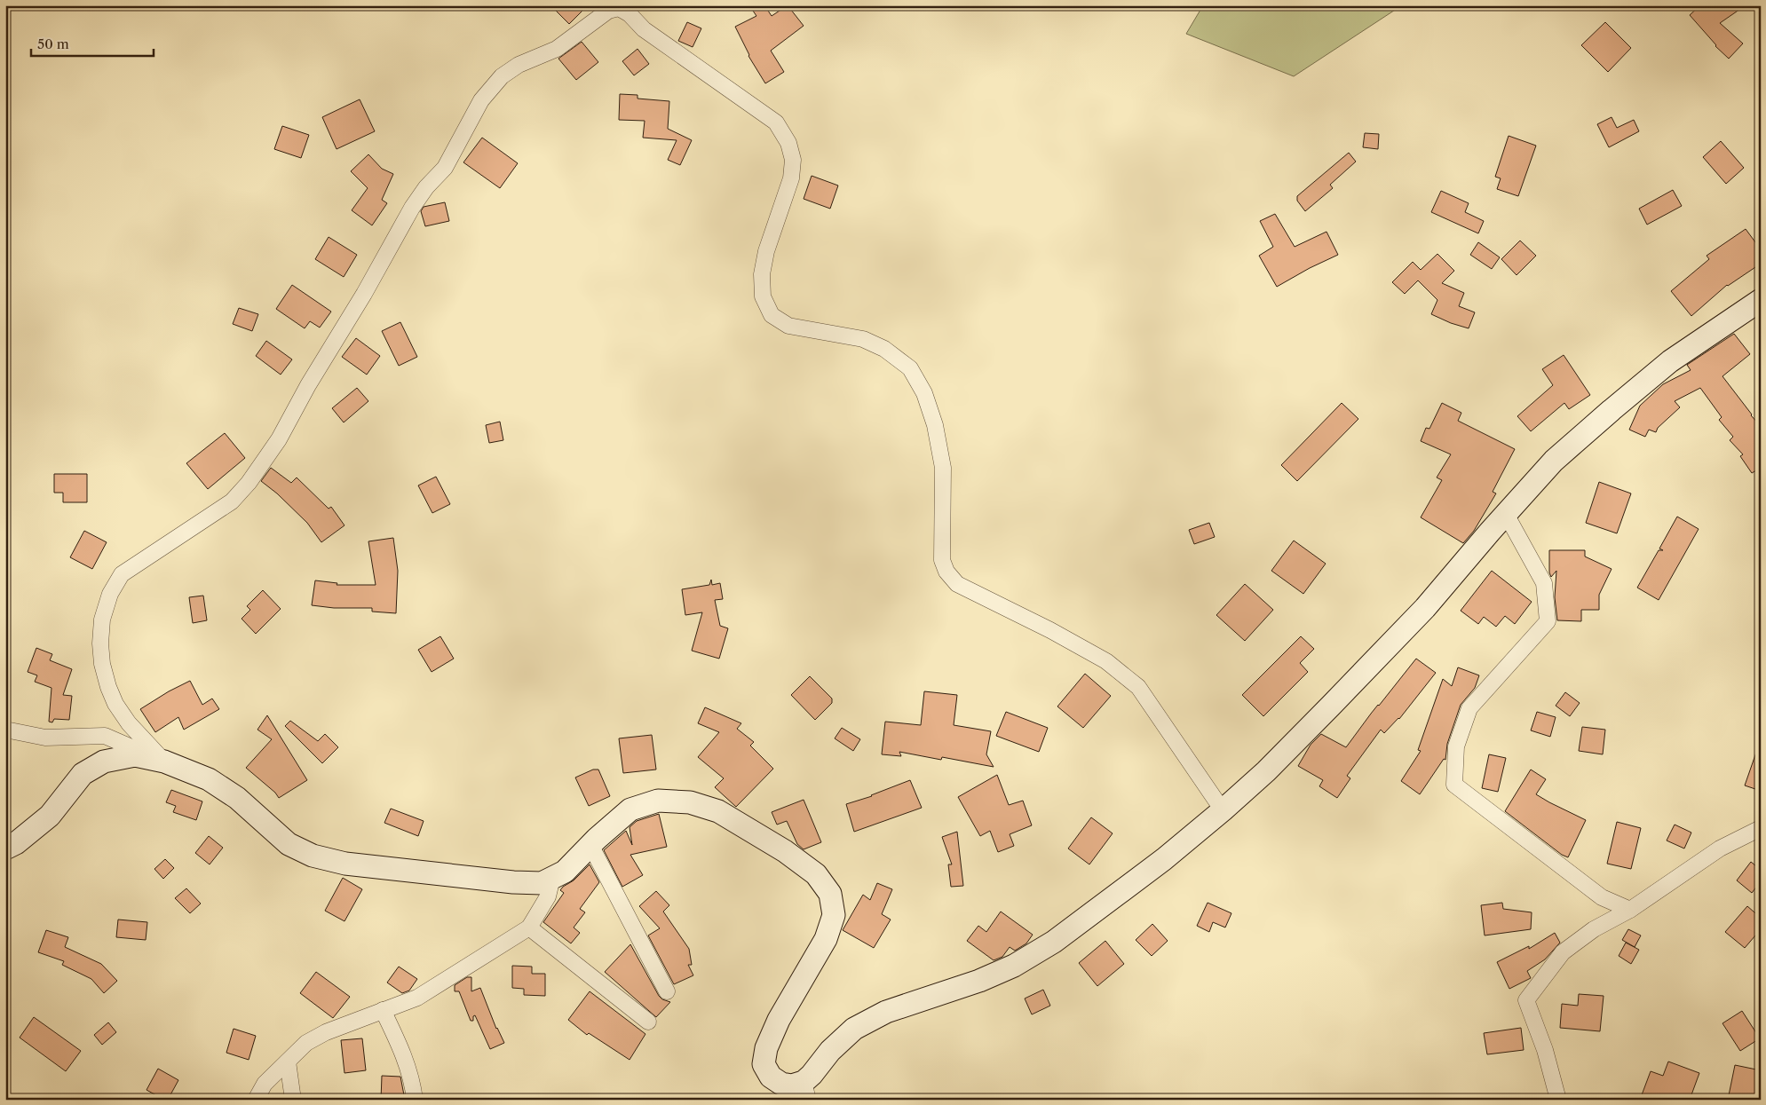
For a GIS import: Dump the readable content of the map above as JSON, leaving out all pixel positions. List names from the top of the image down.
{
  "scale_bar": "50 m"
}
